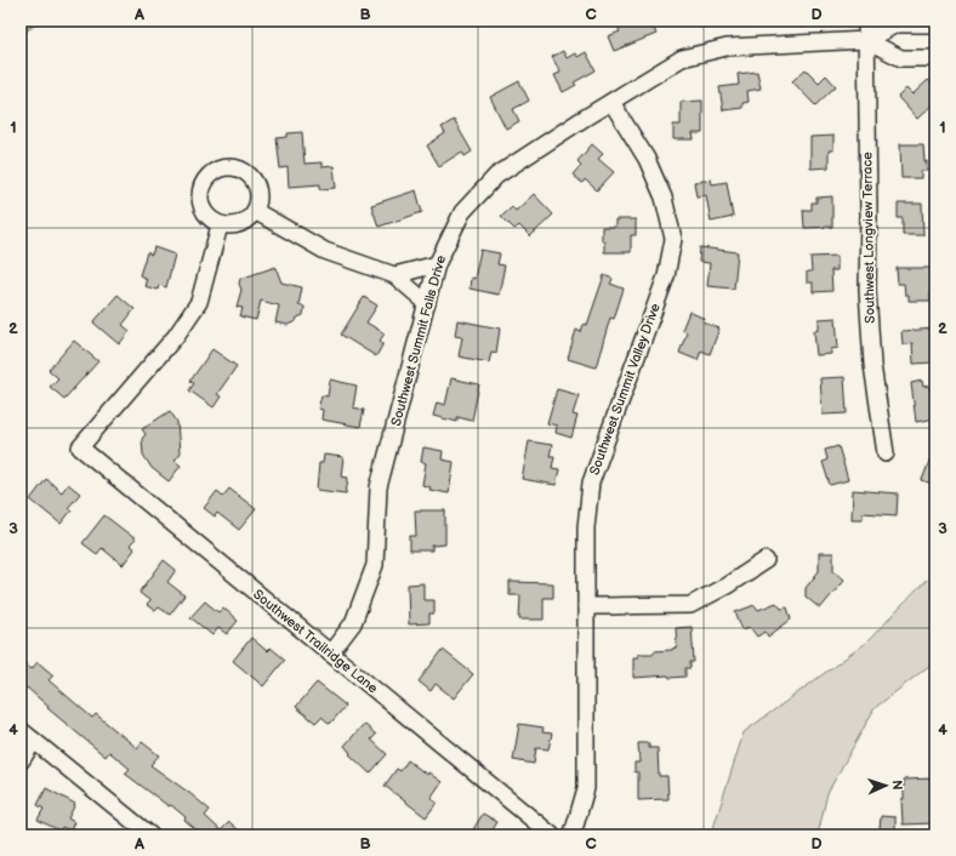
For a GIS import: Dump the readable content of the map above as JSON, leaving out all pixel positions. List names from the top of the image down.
{
  "streets": {
    "street": [
      "Southwest Longview Terrace",
      "Southwest Summit Falls Drive",
      "Southwest Summit Valley Drive",
      "Southwest Trailridge Lane"
    ]
  },
  "crossings": [
    ["Southwest Longview Terrace", "Southwest Summit Falls Drive"],
    ["Southwest Summit Falls Drive", "Southwest Summit Valley Drive"],
    ["Southwest Summit Falls Drive", "Southwest Trailridge Lane"]
  ],
  "north": "right",
  "grid": {
    "columns": [
      "A",
      "B",
      "C",
      "D"
    ],
    "rows": [
      "1",
      "2",
      "3",
      "4"
    ]
  }
}
